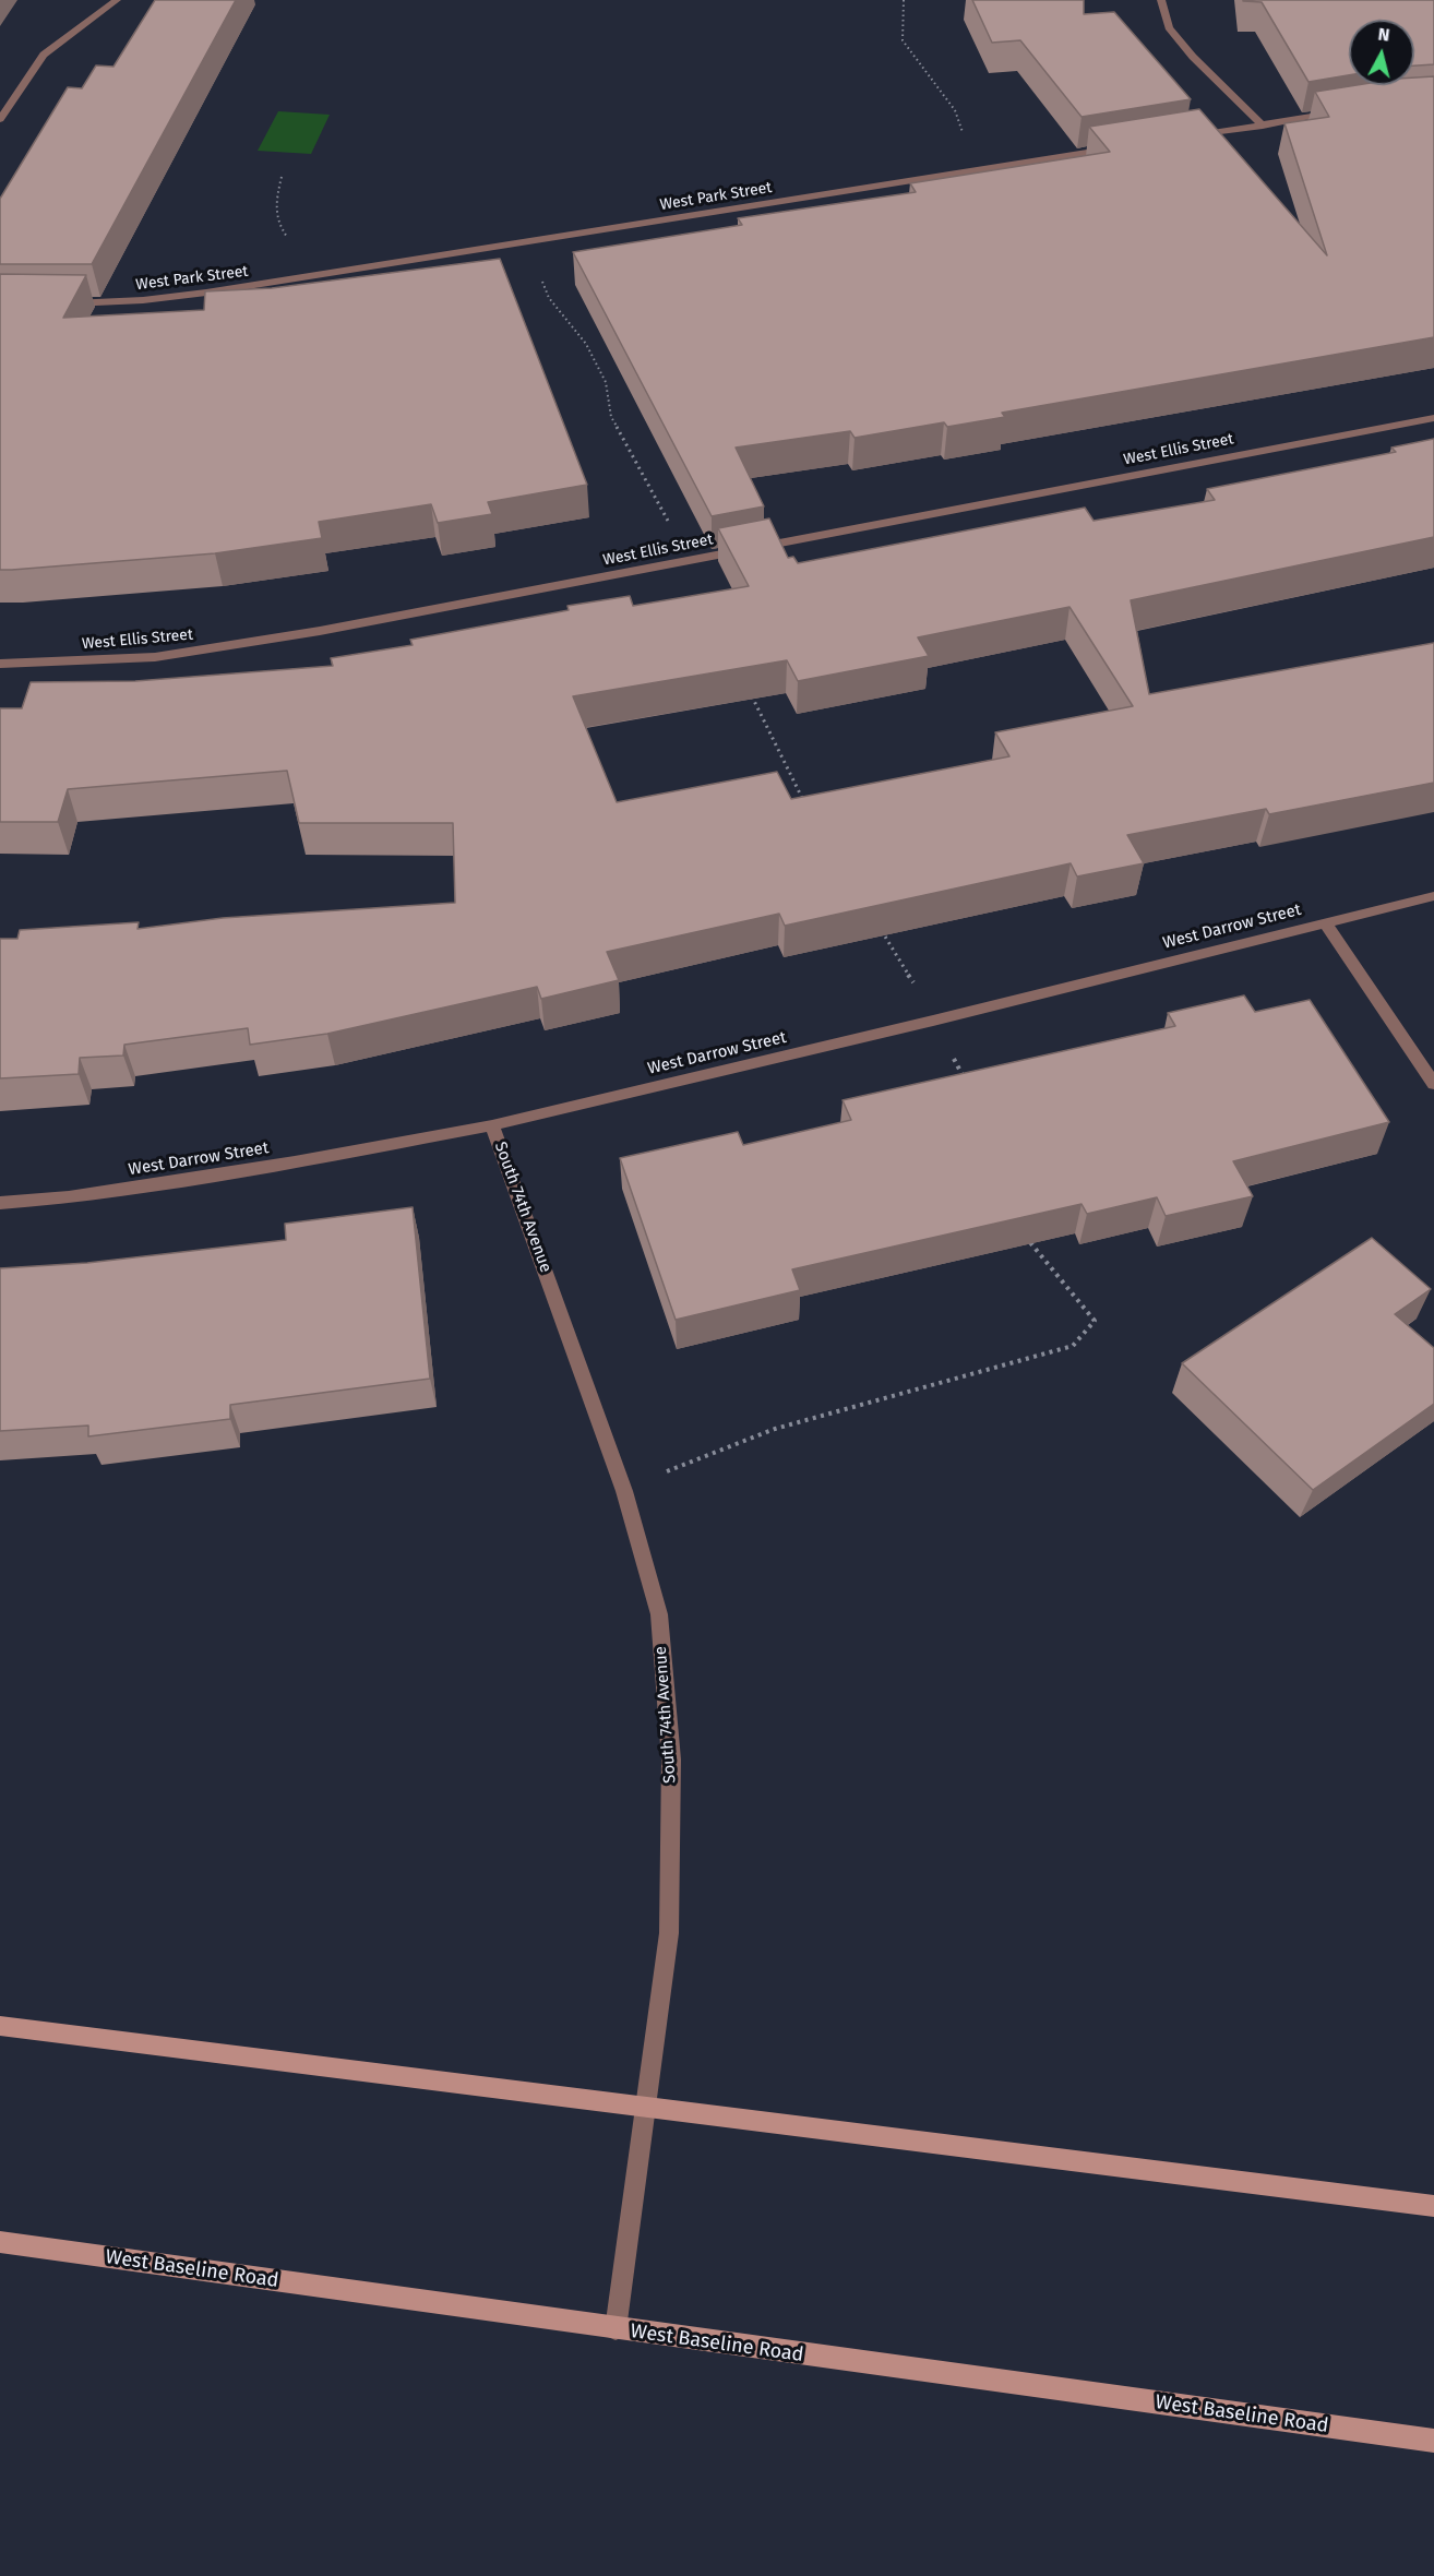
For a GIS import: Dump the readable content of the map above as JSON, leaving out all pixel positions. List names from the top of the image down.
{
  "streets": {
    "main road": ["West Baseline Road"],
    "street": [
      "West Park Street",
      "West Ellis Street",
      "West Darrow Street",
      "South 74th Avenue"
    ]
  },
  "crossings": [
    ["West Darrow Street", "South 74th Avenue"],
    ["South 74th Avenue", "West Baseline Road"]
  ],
  "north": "top"
}
